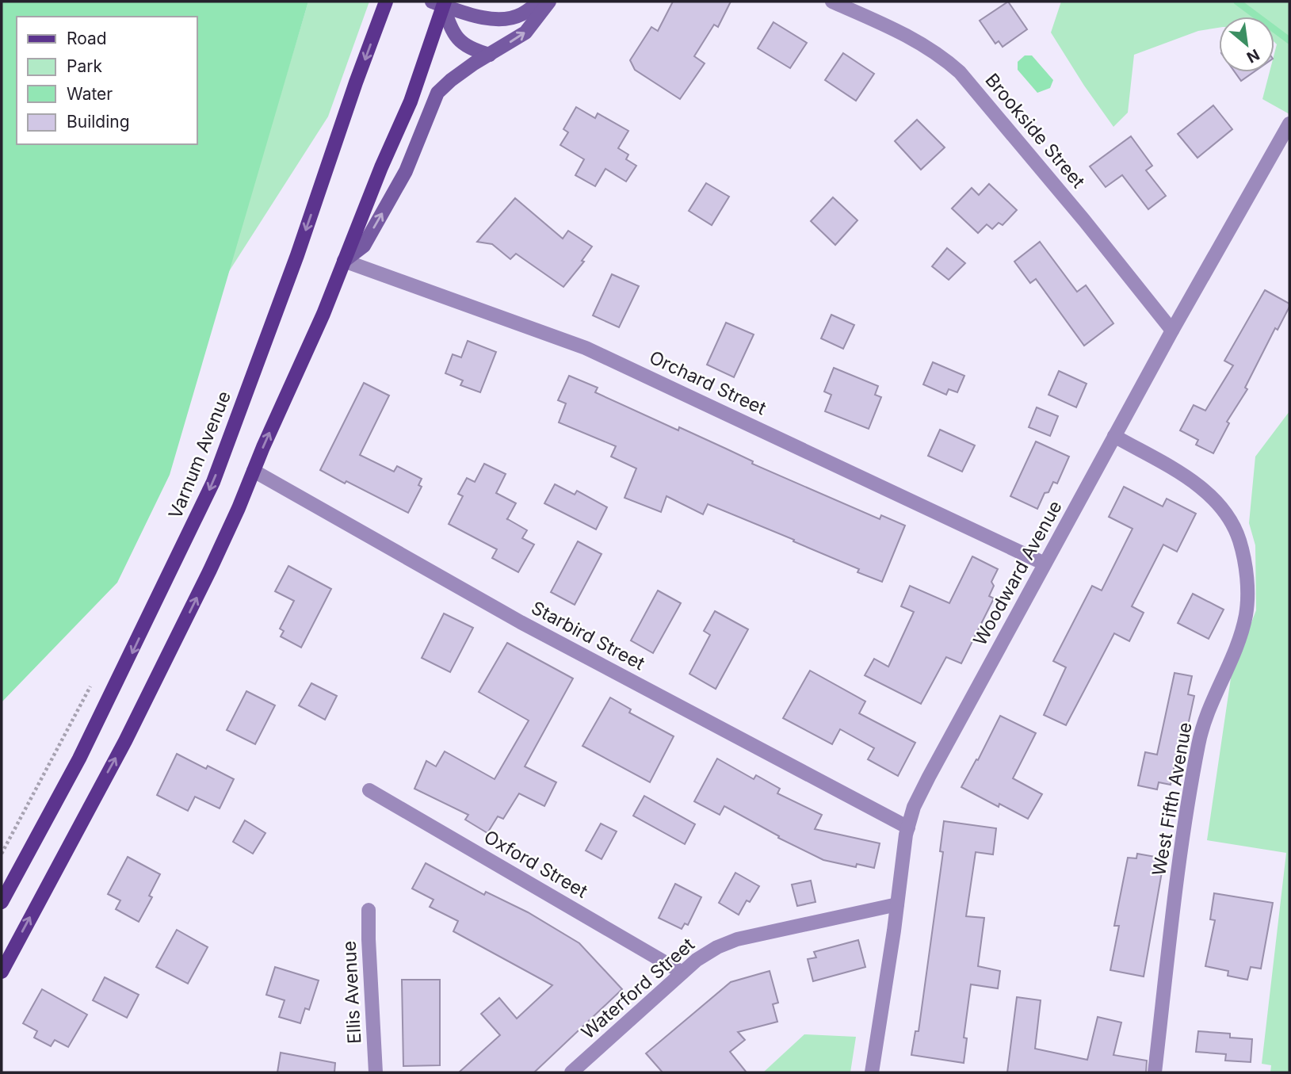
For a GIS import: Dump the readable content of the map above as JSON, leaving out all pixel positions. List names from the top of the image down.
{
  "streets": {
    "main road": ["Varnum Avenue"],
    "street": [
      "Brookside Street",
      "Orchard Street",
      "Woodward Avenue",
      "Starbird Street",
      "West Fifth Avenue",
      "Oxford Street",
      "Waterford Street",
      "Ellis Avenue"
    ]
  },
  "crossings": [
    ["Brookside Street", "Woodward Avenue"],
    ["Orchard Street", "Woodward Avenue"],
    ["Woodward Avenue", "Starbird Street"],
    ["Woodward Avenue", "West Fifth Avenue"],
    ["Woodward Avenue", "Waterford Street"],
    ["Oxford Street", "Waterford Street"]
  ],
  "legend": [
    "Road",
    "Park",
    "Water",
    "Building"
  ],
  "north": "bottom right"
}
